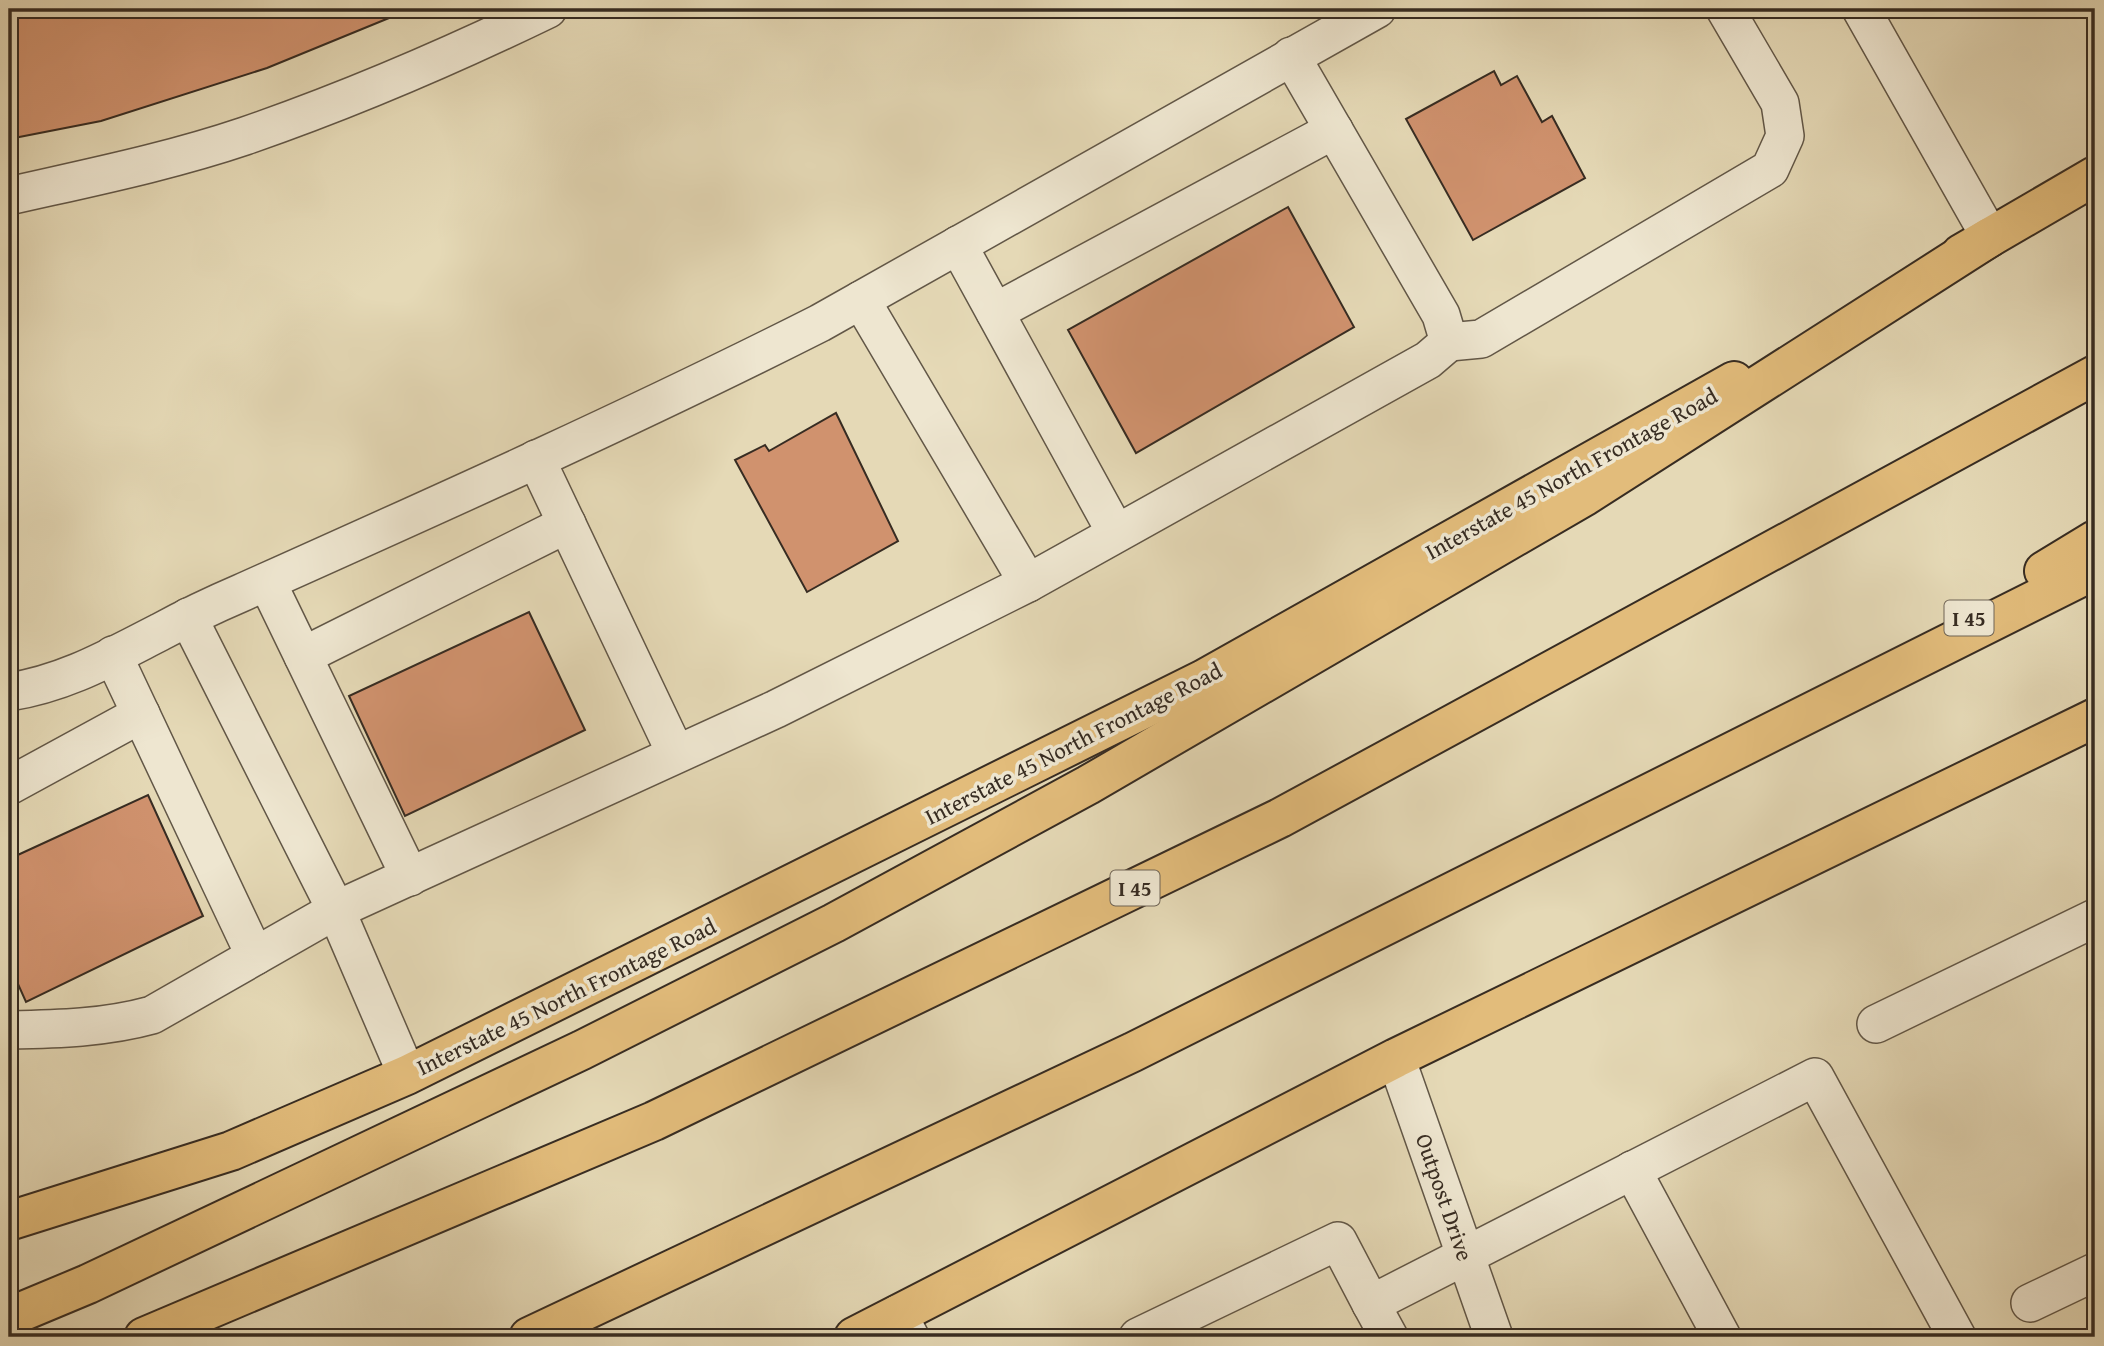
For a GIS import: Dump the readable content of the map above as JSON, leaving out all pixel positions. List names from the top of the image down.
{
  "streets": {
    "main road": ["Interstate 45 North Frontage Road", "I 45"],
    "lane": ["Outpost Drive"]
  }
}
